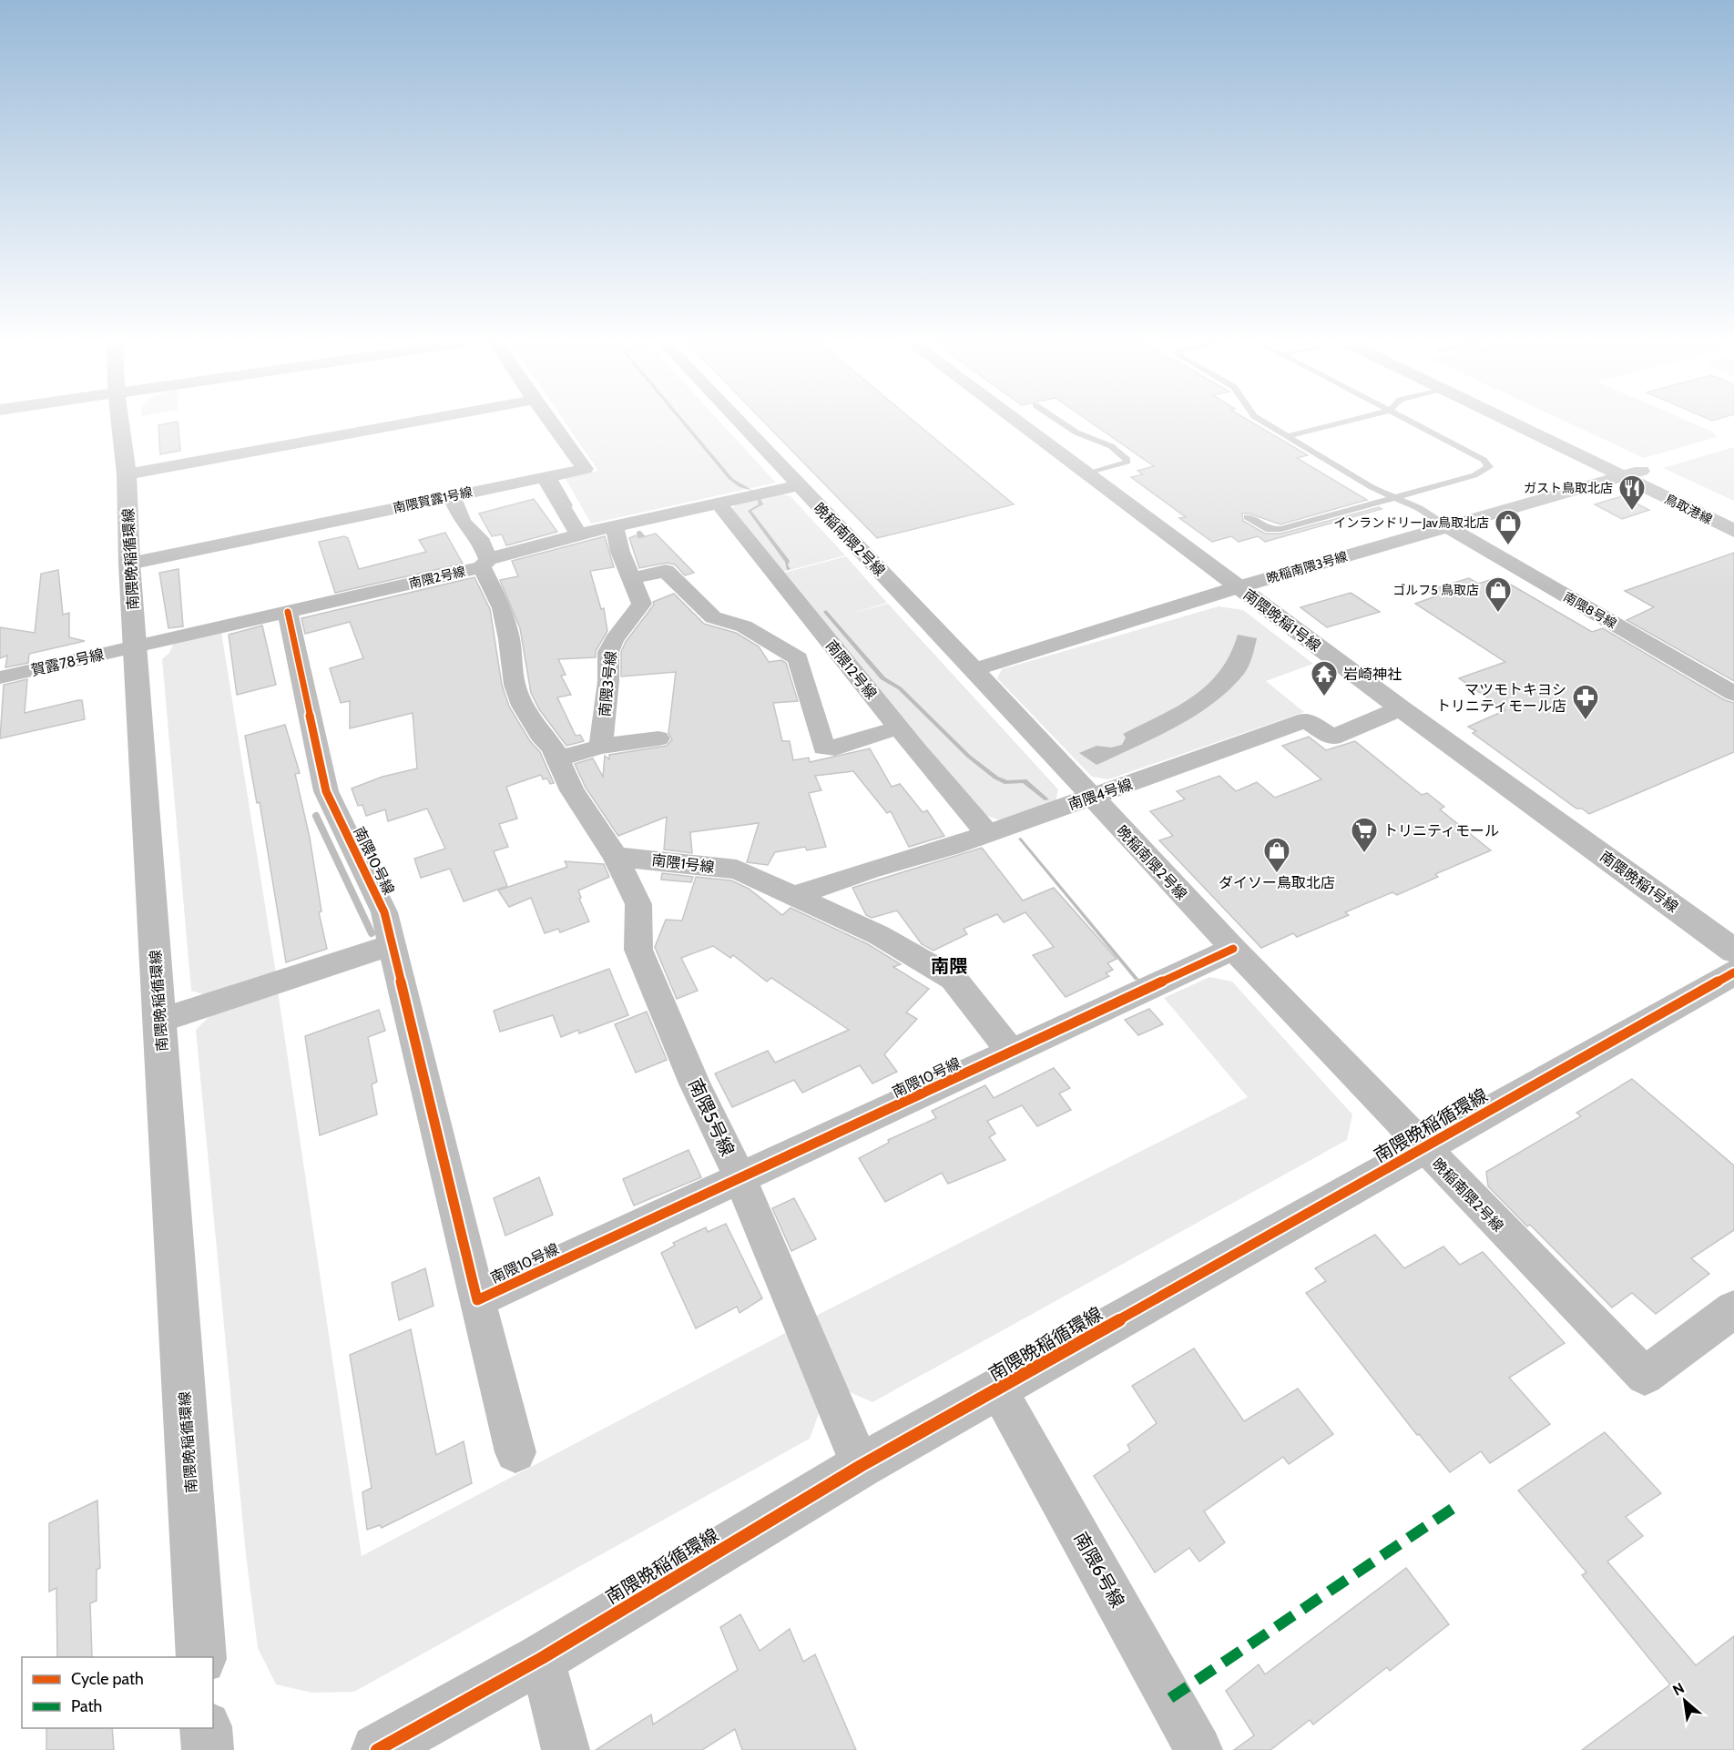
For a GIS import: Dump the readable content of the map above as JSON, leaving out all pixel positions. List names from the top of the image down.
{
  "streets": {
    "street": [
      "南隈賀露1号線",
      "鳥取港線",
      "晩稲南隈2号線",
      "南隈晩稲循環線",
      "晩稲南隈3号線",
      "南隈2号線",
      "南隈8号線",
      "南隈晩稲1号線",
      "賀露78号線",
      "南隈12号線",
      "南隈3号線",
      "南隈4号線",
      "南隈10号線",
      "南隈1号線",
      "南隈5号線",
      "南隈6号線"
    ]
  },
  "crossings": [
    ["南隈賀露1号線", "南隈晩稲循環線"],
    ["鳥取港線", "晩稲南隈3号線"],
    ["晩稲南隈2号線", "南隈晩稲循環線"],
    ["晩稲南隈2号線", "晩稲南隈3号線"],
    ["晩稲南隈2号線", "南隈2号線"],
    ["晩稲南隈2号線", "南隈4号線"],
    ["晩稲南隈2号線", "南隈10号線"],
    ["南隈晩稲循環線", "南隈2号線"],
    ["南隈晩稲循環線", "賀露78号線"],
    ["南隈晩稲循環線", "南隈5号線"],
    ["南隈晩稲循環線", "南隈6号線"],
    ["晩稲南隈3号線", "南隈8号線"],
    ["晩稲南隈3号線", "南隈晩稲1号線"],
    ["南隈2号線", "賀露78号線"],
    ["南隈2号線", "南隈12号線"],
    ["南隈2号線", "南隈3号線"],
    ["南隈2号線", "南隈10号線"],
    ["南隈晩稲1号線", "南隈4号線"],
    ["南隈12号線", "南隈4号線"],
    ["南隈4号線", "南隈1号線"],
    ["南隈10号線", "南隈1号線"],
    ["南隈10号線", "南隈5号線"],
    ["南隈1号線", "南隈5号線"]
  ],
  "districts": ["南隈"],
  "places": {
    "restaurant": ["ガスト鳥取北店"],
    "shop": ["インランドリーJav鳥取北店", "ゴルフ5 鳥取店", "ダイソー鳥取北店"],
    "temple": ["岩崎神社"],
    "pharmacy": ["マツモトキヨシ トリニティモール店"],
    "supermarket": ["トリニティモール"]
  },
  "legend": ["Cycle path", "Path"],
  "north": "top left"
}
